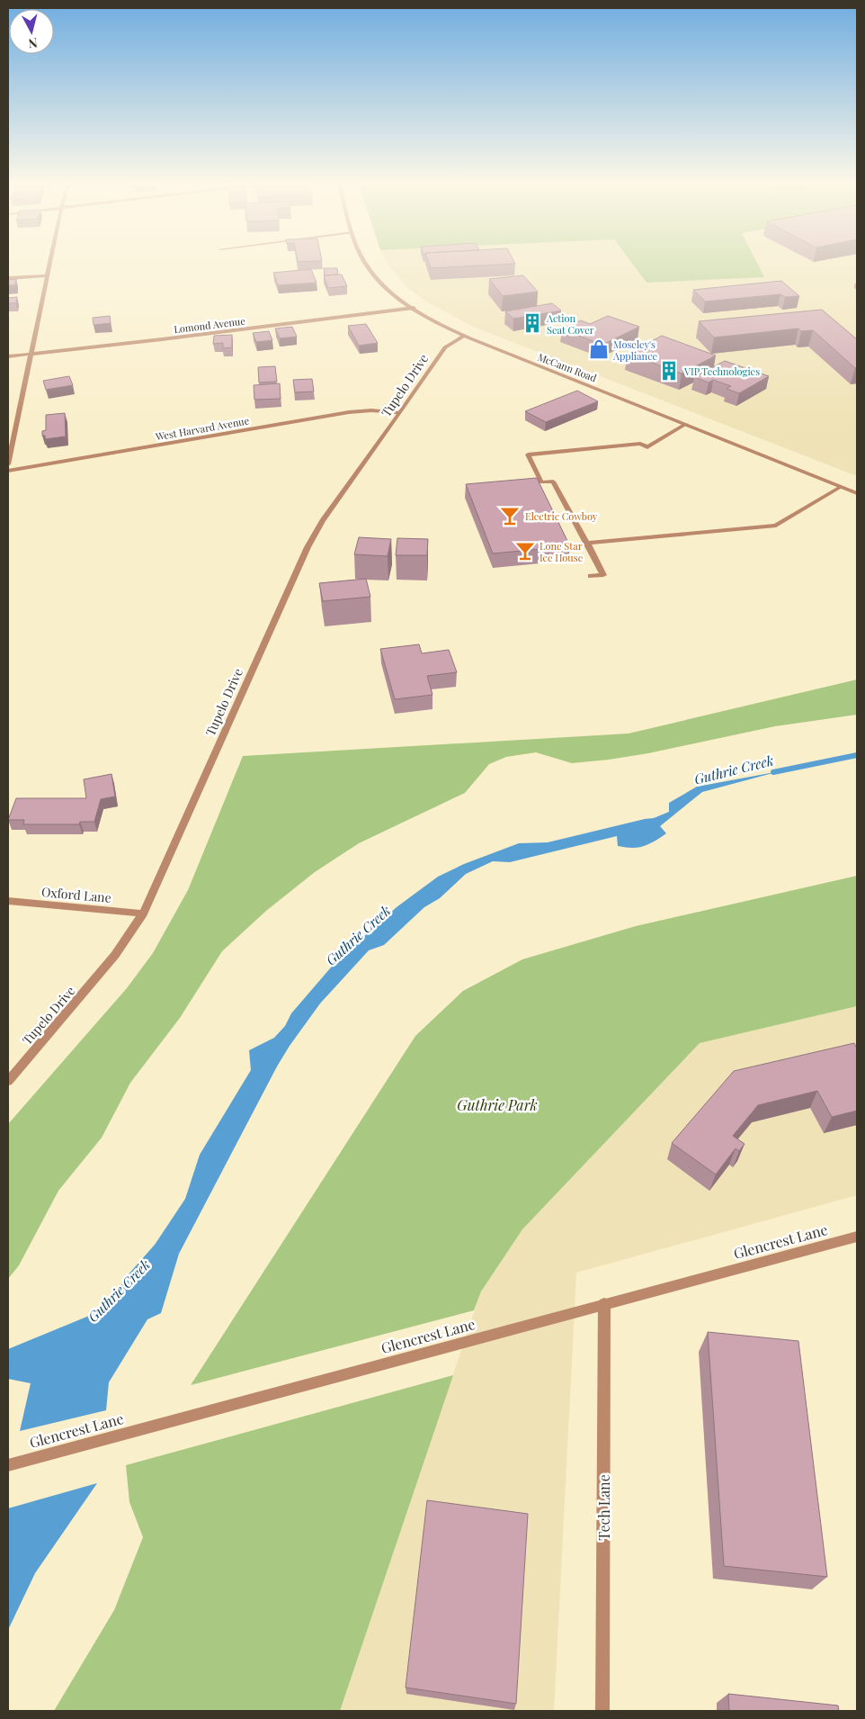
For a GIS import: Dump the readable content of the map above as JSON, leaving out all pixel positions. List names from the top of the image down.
{
  "streets": {
    "street": [
      "Lomond Avenue",
      "McCann Road",
      "Tupelo Drive",
      "West Harvard Avenue",
      "Oxford Lane",
      "Glencrest Lane",
      "Tech Lane"
    ]
  },
  "crossings": [
    ["Lomond Avenue", "McCann Road"],
    ["McCann Road", "Tupelo Drive"],
    ["Tupelo Drive", "West Harvard Avenue"],
    ["Tupelo Drive", "Oxford Lane"],
    ["Glencrest Lane", "Tech Lane"]
  ],
  "water": ["Guthrie Creek"],
  "parks": ["Guthrie Park"],
  "places": {
    "building": ["Action Seat Cover", "VIP Technologies"],
    "shop": ["Moseley's Appliance"],
    "bar": ["Electric Cowboy", "Lone Star Ice House"]
  },
  "north": "bottom"
}
